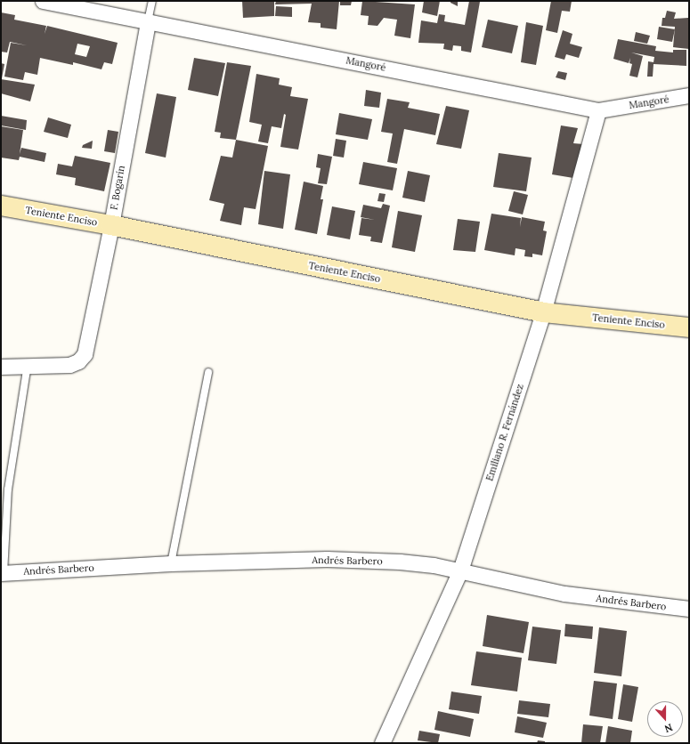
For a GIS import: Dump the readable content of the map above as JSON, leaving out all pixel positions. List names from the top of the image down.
{
  "streets": {
    "street": [
      "Mangoré",
      "F. Bogarín",
      "Teniente Enciso",
      "Emiliano R. Fernández",
      "Andrés Barbero"
    ]
  },
  "crossings": [
    ["Mangoré", "F. Bogarín"],
    ["Mangoré", "Emiliano R. Fernández"],
    ["F. Bogarín", "Teniente Enciso"],
    ["Teniente Enciso", "Emiliano R. Fernández"],
    ["Emiliano R. Fernández", "Andrés Barbero"]
  ],
  "north": "bottom"
}
